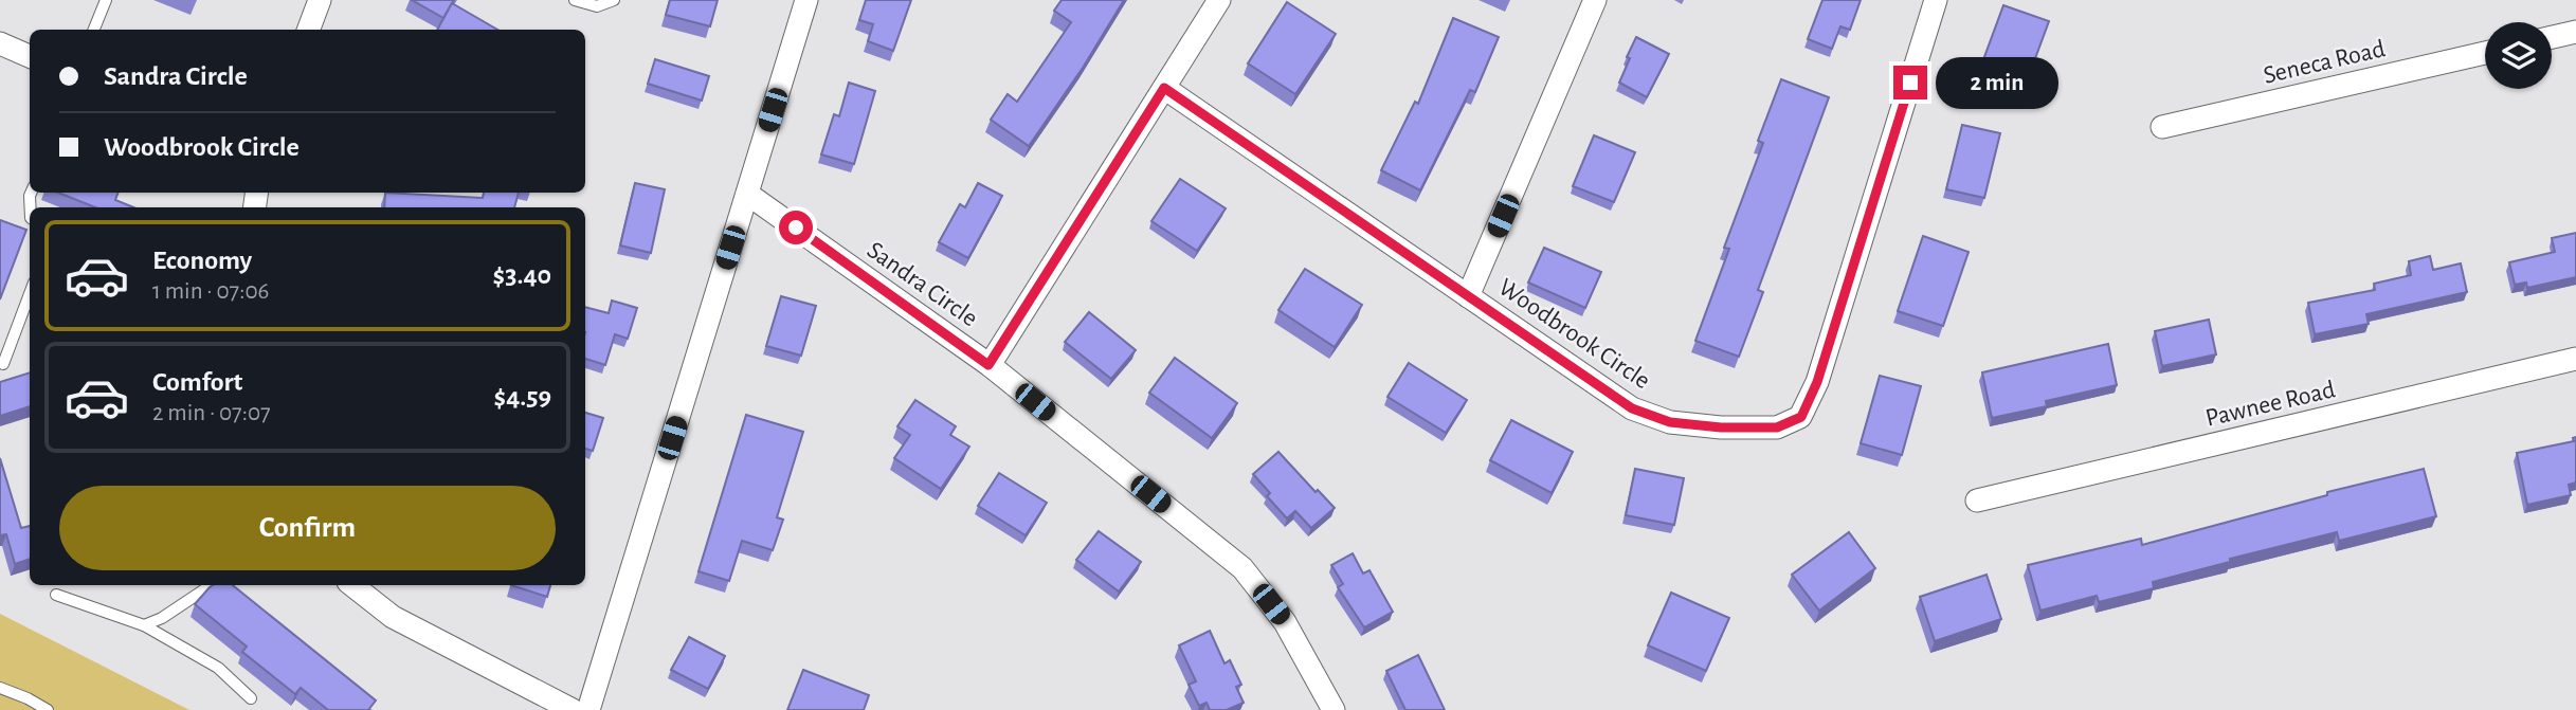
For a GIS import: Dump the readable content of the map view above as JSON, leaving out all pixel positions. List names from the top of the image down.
{
  "streets": {
    "street": [
      "Seneca Road",
      "Sandra Circle",
      "Woodbrook Circle",
      "Pawnee Road"
    ]
  },
  "page": {
    "banner": ["Sandra Circle", "Woodbrook Circle"],
    "bubble": "2 min",
    "list": [
      {
        "name": "Economy",
        "note": "1 min · 07:06",
        "value": "$3.40"
      },
      {
        "name": "Comfort",
        "note": "2 min · 07:07",
        "value": "$4.59"
      }
    ],
    "buttons": "Confirm"
  }
}
